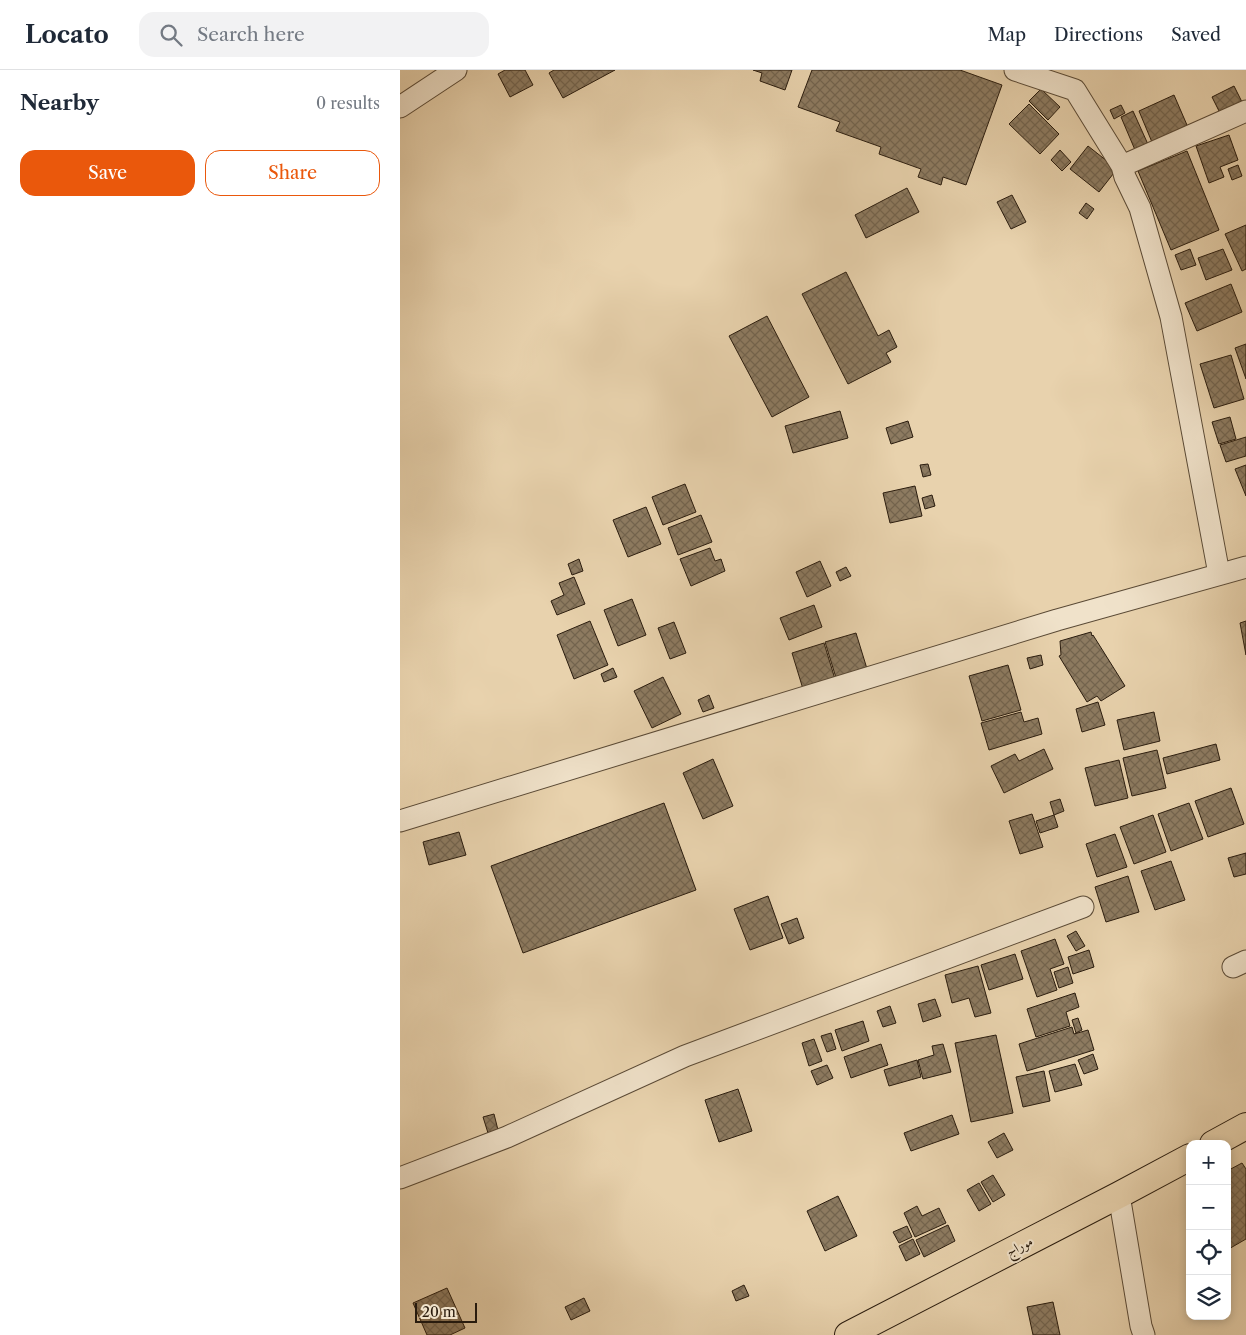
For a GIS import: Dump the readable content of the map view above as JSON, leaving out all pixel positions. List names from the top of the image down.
{
  "streets": {
    "main road": ["موراج"]
  },
  "scale_bar": "20 m",
  "page": {
    "header": "Locato",
    "search": "Search here",
    "nav": ["Map", "Directions", "Saved"],
    "heading": ["Nearby", "0 results"],
    "buttons": ["Save", "Share"],
    "map_buttons": ["+", "−"],
    "scale": "20 m"
  }
}
